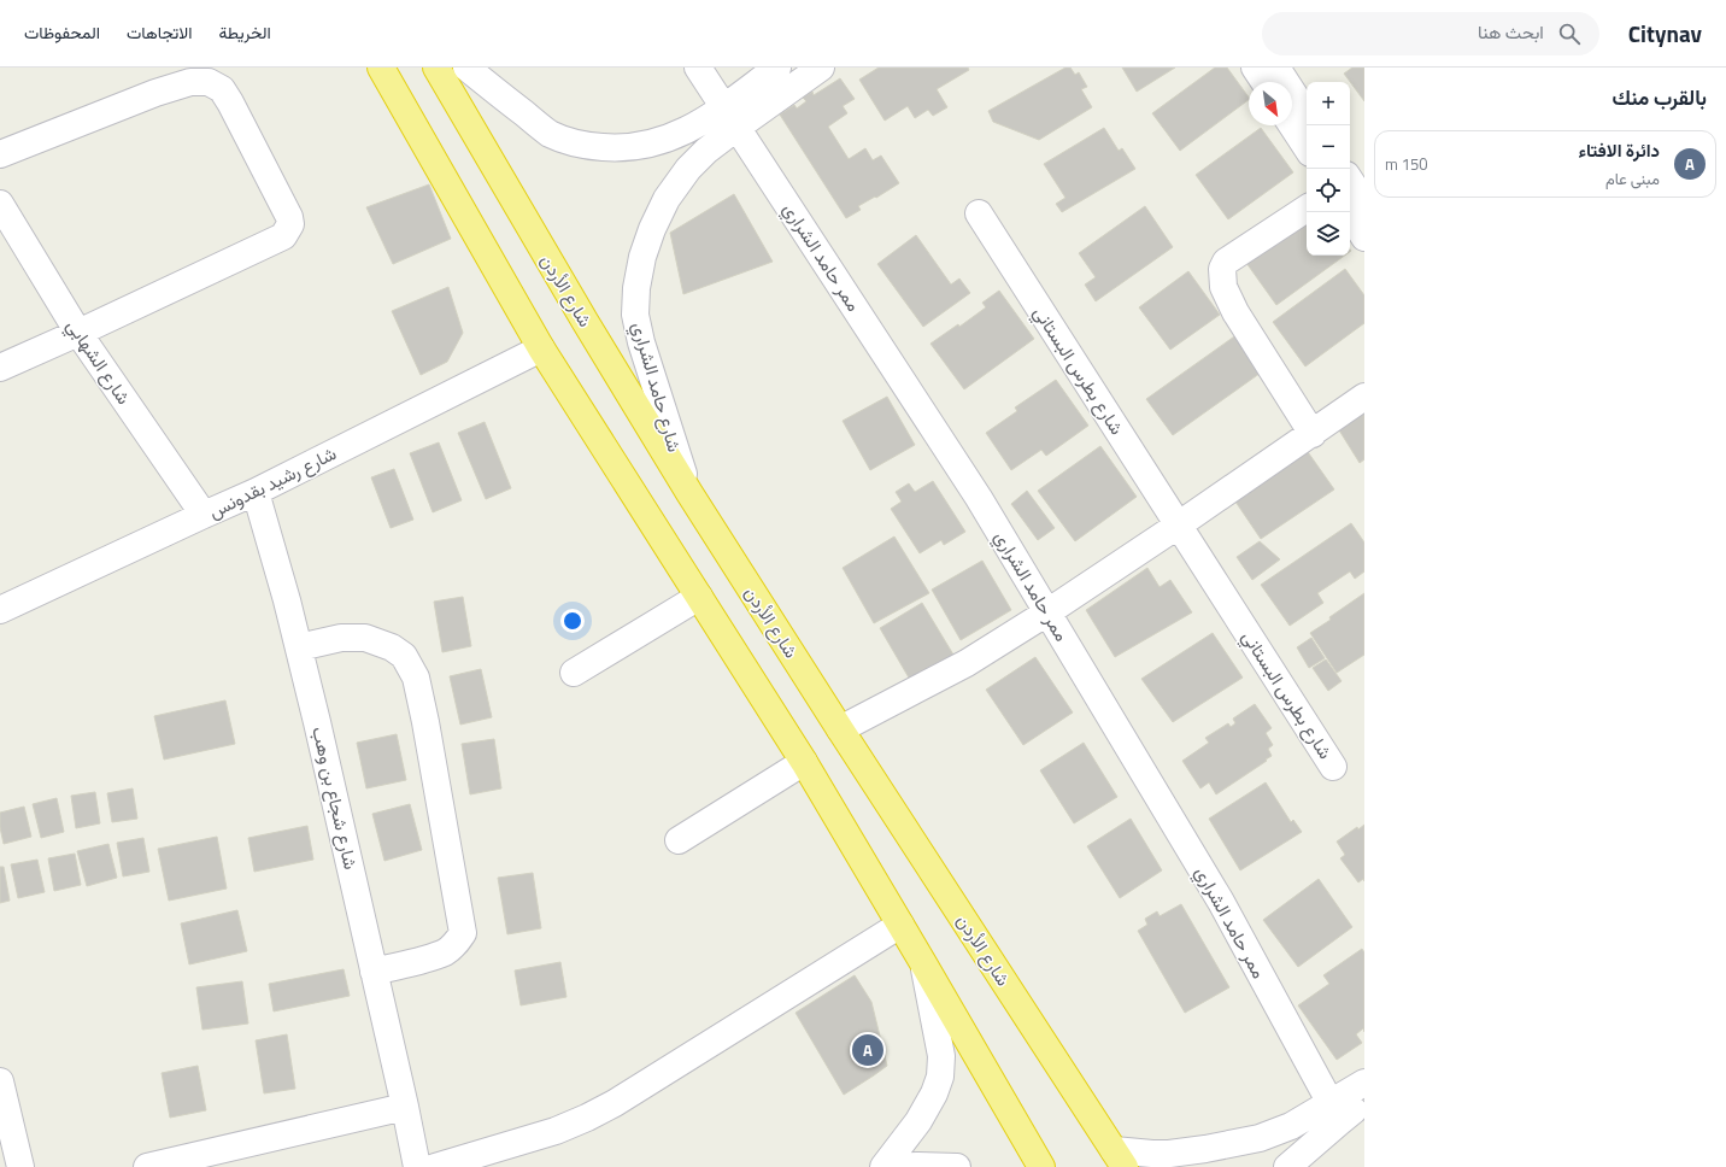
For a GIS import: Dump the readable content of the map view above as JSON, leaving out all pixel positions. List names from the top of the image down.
{
  "streets": {
    "highway": ["شارع الأردن"],
    "street": [
      "ممر حامد الشراري",
      "شارع الشهابي",
      "شارع بطرس البستاني",
      "شارع حامد الشراري",
      "شارع رشيد بقدونس",
      "شارع شجاع بن وهب"
    ]
  },
  "crossings": [
    ["ممر حامد الشراري", "شارع حامد الشراري"],
    ["شارع الأردن", "شارع حامد الشراري"],
    ["شارع الشهابي", "شارع رشيد بقدونس"],
    ["شارع رشيد بقدونس", "شارع شجاع بن وهب"]
  ],
  "north": "bottom right",
  "page": {
    "header": "Citynav",
    "search": "ابحث هنا",
    "nav": ["الخريطة", "الاتجاهات", "المحفوظات"],
    "heading": "بالقرب منك",
    "map_buttons": ["+", "−"],
    "list": [
      {
        "mark": "A",
        "name": "دائرة الافتاء",
        "note": "مبنى عام",
        "value": "150 m"
      }
    ],
    "pins": "A"
  }
}
